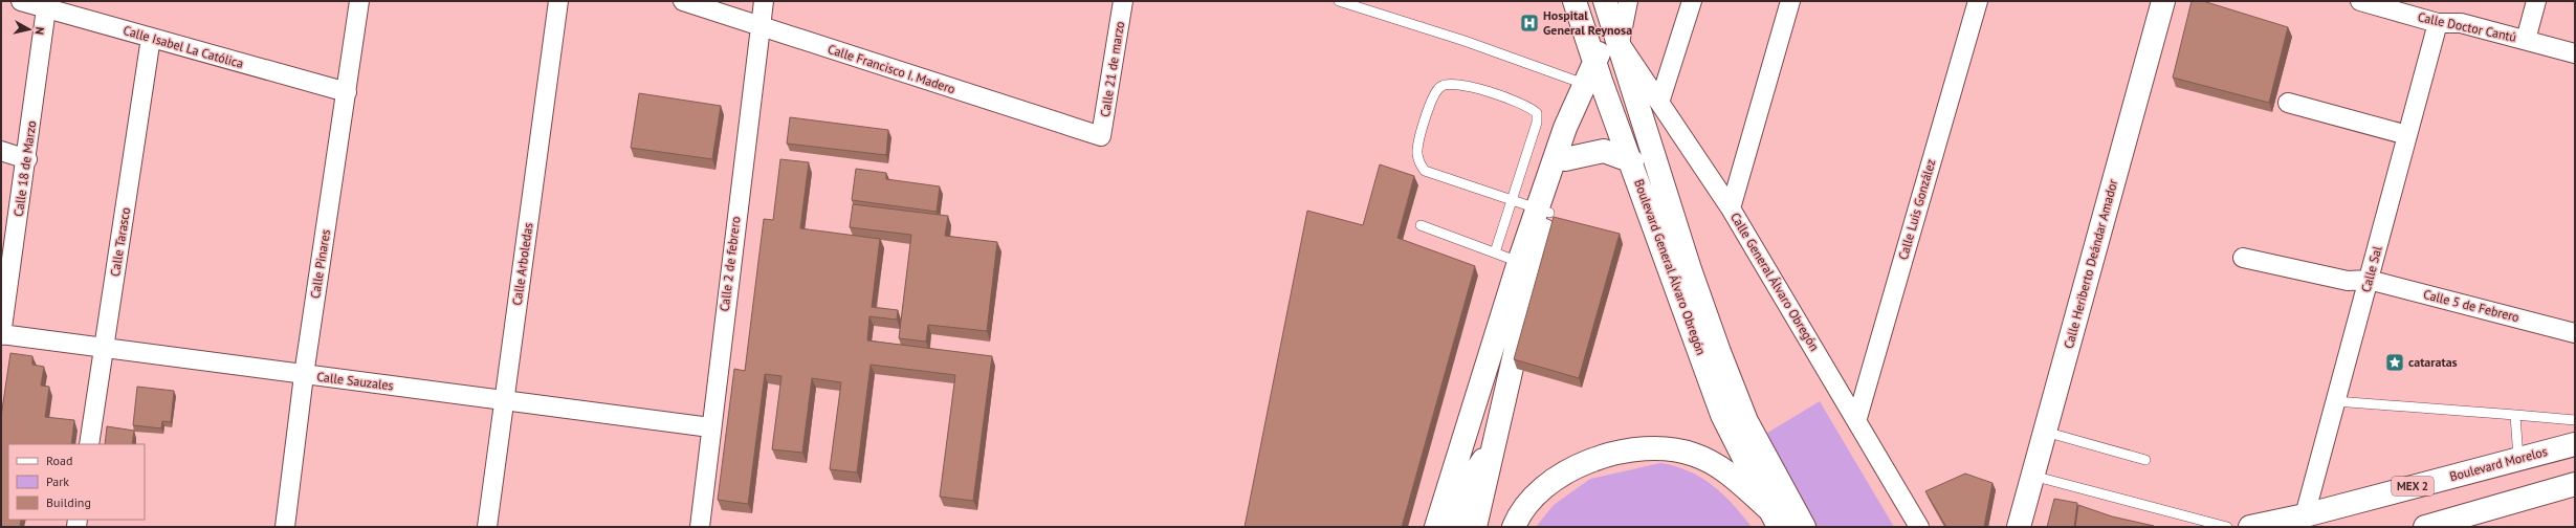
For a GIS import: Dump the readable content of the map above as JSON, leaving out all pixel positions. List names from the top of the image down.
{
  "streets": {
    "main road": [
      "Calle Heriberto Deándar Amador",
      "Boulevard General Álvaro Obregón",
      "Boulevard Morelos",
      "MEX 2"
    ],
    "street": [
      "Calle Doctor Cantú",
      "Calle Isabel La Católica",
      "Calle Francisco I. Madero",
      "Calle 21 de marzo",
      "Calle 18 de Marzo",
      "Calle Luis González",
      "Calle Tarasco",
      "Calle Pinares",
      "Calle Arboledas",
      "Calle 2 de febrero",
      "Calle Sal",
      "Calle General Álvaro Obregón",
      "Calle 5 de Febrero",
      "Calle Sauzales"
    ]
  },
  "crossings": [
    ["Calle Doctor Cantú", "Calle Sal"],
    ["Calle Isabel La Católica", "Calle 18 de Marzo"],
    ["Calle Isabel La Católica", "Calle Tarasco"],
    ["Calle Isabel La Católica", "Calle Pinares"],
    ["Calle Francisco I. Madero", "Calle 21 de marzo"],
    ["Calle Francisco I. Madero", "Calle 2 de febrero"],
    ["Calle 18 de Marzo", "Calle Sauzales"],
    ["Calle Luis González", "Calle General Álvaro Obregón"],
    ["Calle Tarasco", "Calle Sauzales"],
    ["Calle Pinares", "Calle Sauzales"],
    ["Calle Arboledas", "Calle Sauzales"],
    ["Calle 2 de febrero", "Calle Sauzales"],
    ["Boulevard General Álvaro Obregón", "Calle General Álvaro Obregón"],
    ["Calle Sal", "Calle 5 de Febrero"],
    ["Calle Sal", "Boulevard Morelos"]
  ],
  "places": {
    "hospital": ["Hospital General Reynosa"],
    "place": ["cataratas"]
  },
  "legend": ["Road", "Park", "Building"],
  "north": "right"
}
